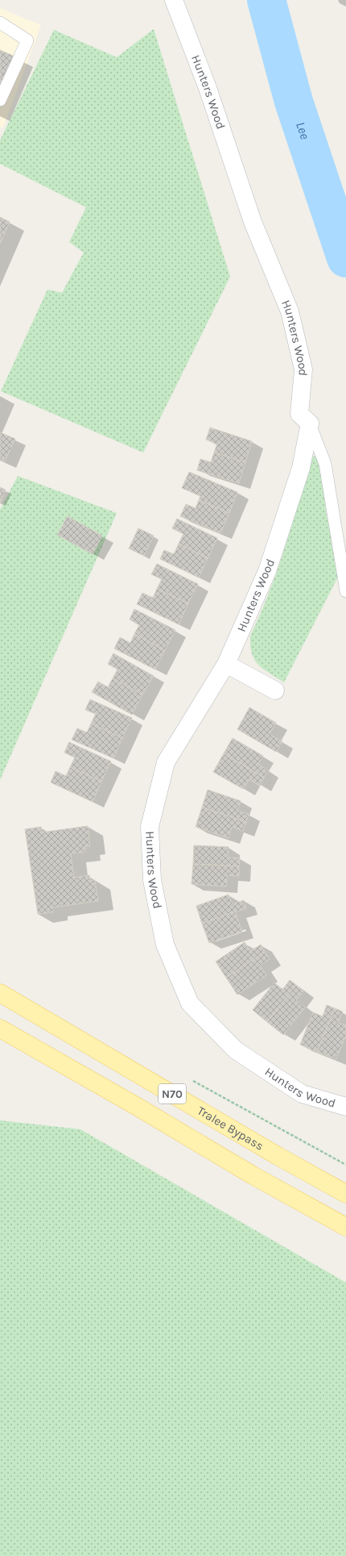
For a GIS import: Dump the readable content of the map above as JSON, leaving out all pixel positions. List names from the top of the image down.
{
  "streets": {
    "main road": ["N70", "Tralee Bypass"],
    "street": ["Hunters Wood"]
  },
  "water": ["Lee"]
}
